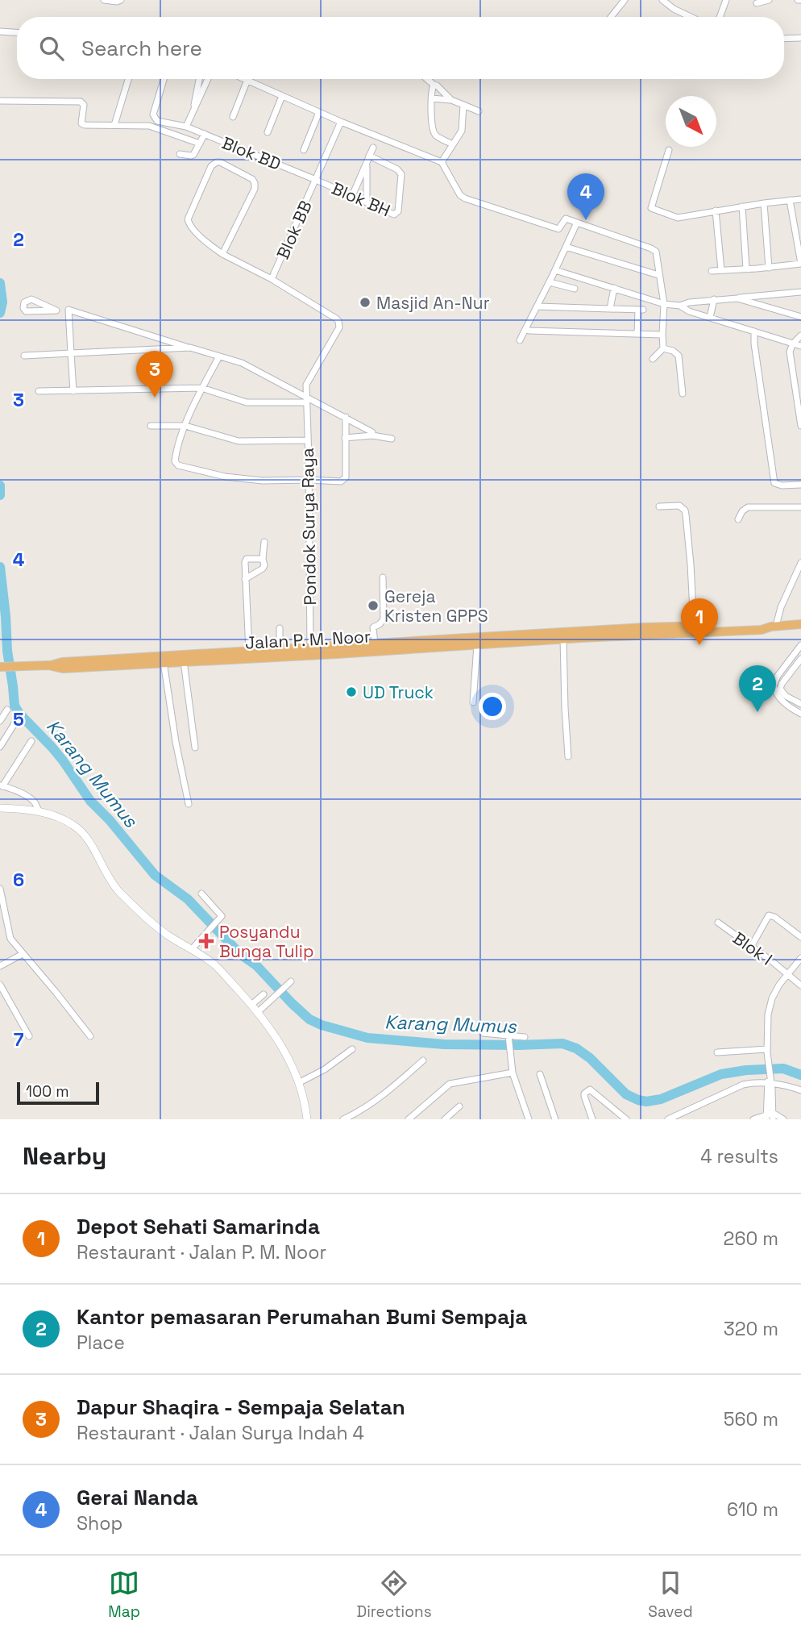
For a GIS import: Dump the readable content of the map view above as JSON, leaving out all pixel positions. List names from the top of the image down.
{
  "streets": {
    "highway": ["Jalan P. M. Noor"],
    "street": [
      "Blok BD",
      "Blok BH",
      "Blok BB",
      "Pondok Surya Raya",
      "Blok I"
    ]
  },
  "crossings": [
    ["Blok BD", "Blok BH"],
    ["Blok BD", "Blok BB"],
    ["Blok BH", "Blok BB"],
    ["Blok BB", "Pondok Surya Raya"],
    ["Pondok Surya Raya", "Jalan P. M. Noor"]
  ],
  "water": ["Karang Mumus"],
  "places": {
    "other": ["Masjid An-Nur", "Gereja Kristen GPPS", "UD Truck"],
    "health": ["Posyandu Bunga Tulip"]
  },
  "scale_bar": "100 m",
  "north": "bottom right",
  "page": {
    "search": "Search here",
    "pins": [
      "4",
      "3",
      "1",
      "2"
    ],
    "scale": "100 m",
    "heading": ["Nearby", "4 results"],
    "list": [
      {
        "mark": "1",
        "name": "Depot Sehati Samarinda",
        "note": "Restaurant · Jalan P. M. Noor",
        "value": "260 m"
      },
      {
        "mark": "2",
        "name": "Kantor pemasaran Perumahan Bumi Sempaja",
        "note": "Place",
        "value": "320 m"
      },
      {
        "mark": "3",
        "name": "Dapur Shaqira - Sempaja Selatan",
        "note": "Restaurant · Jalan Surya Indah 4",
        "value": "560 m"
      },
      {
        "mark": "4",
        "name": "Gerai Nanda",
        "note": "Shop",
        "value": "610 m"
      }
    ],
    "nav": ["Map", "Directions", "Saved"]
  },
  "grid": {
    "rows": [
      "2",
      "3",
      "4",
      "5",
      "6",
      "7"
    ]
  }
}
